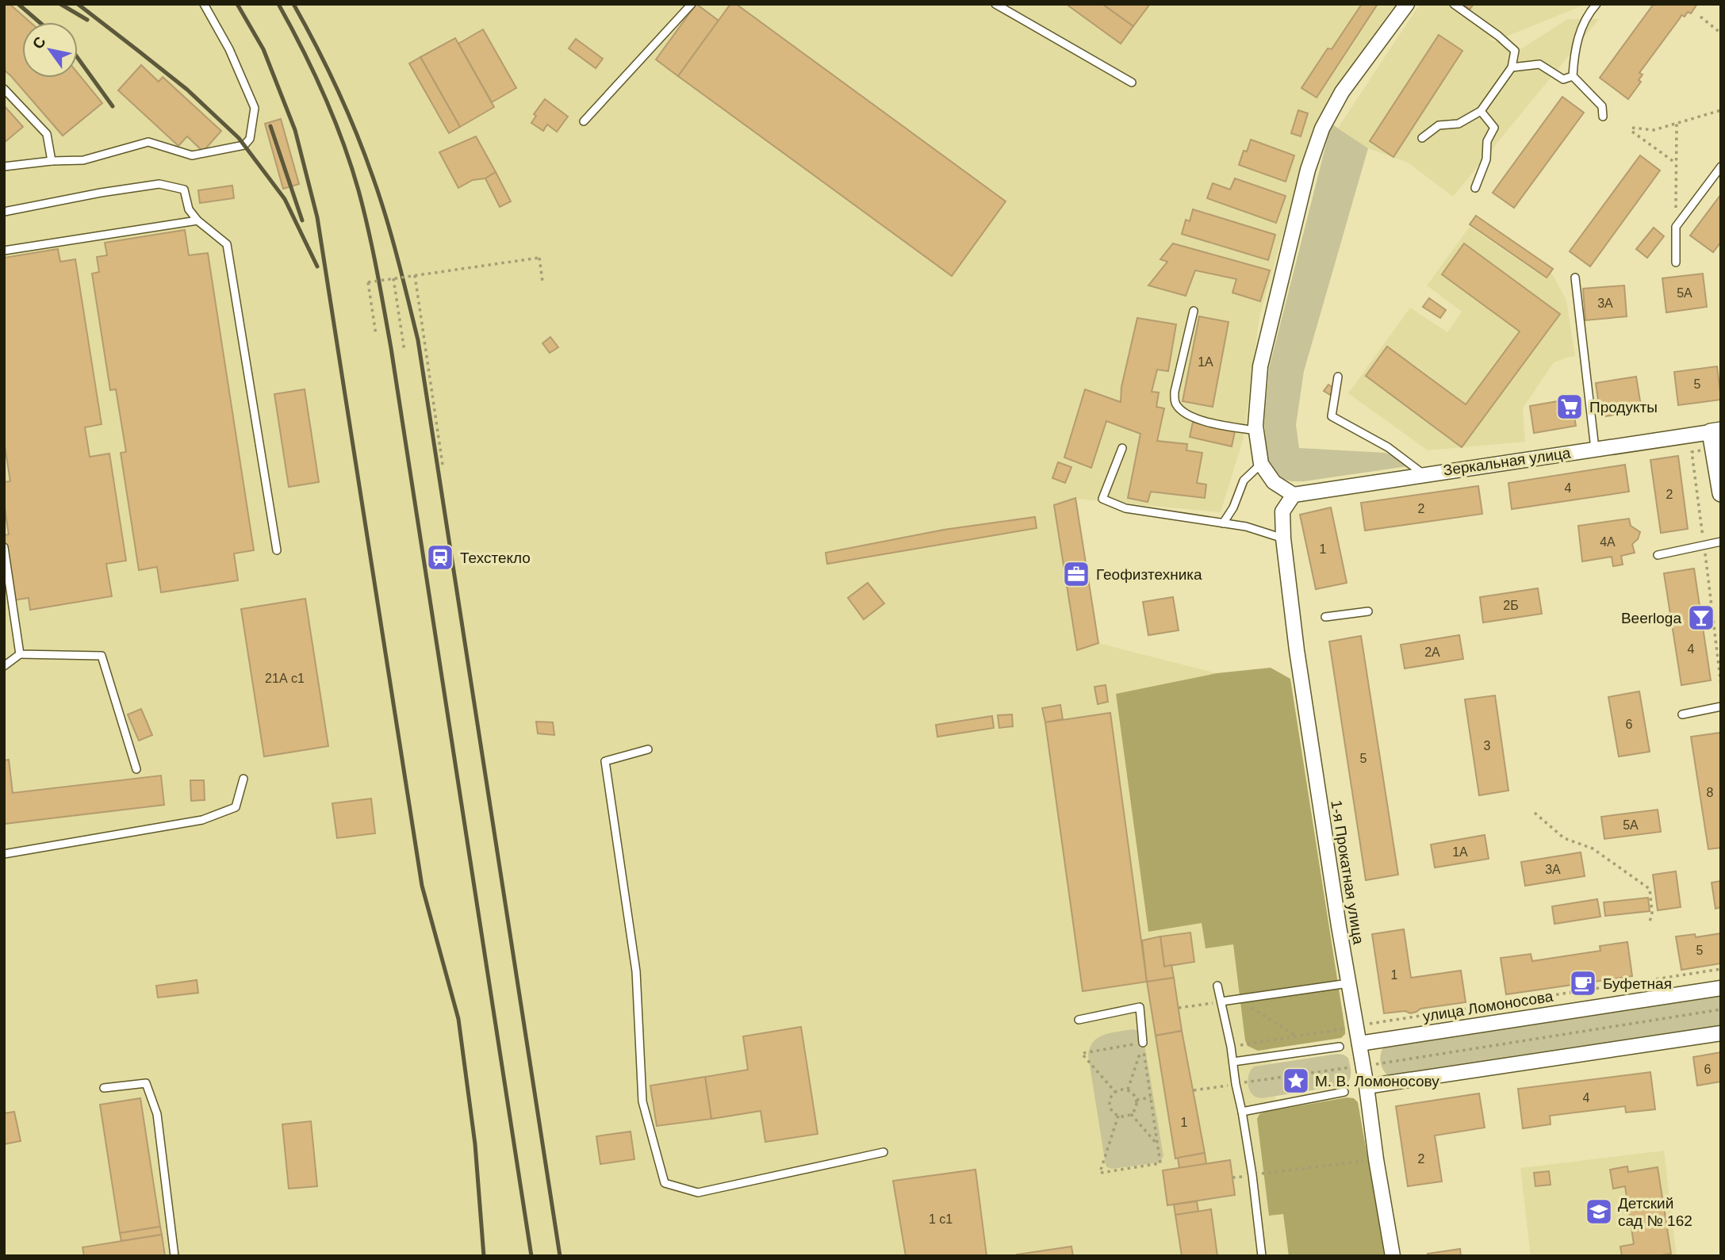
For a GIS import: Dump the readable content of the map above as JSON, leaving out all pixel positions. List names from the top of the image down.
{
  "streets": {
    "street": ["Зеркальная улица", "1-я Прокатная улица", "улица Ломоносова"]
  },
  "crossings": [
    ["Зеркальная улица", "1-я Прокатная улица"],
    ["1-я Прокатная улица", "улица Ломоносова"]
  ],
  "places": {
    "supermarket": ["Продукты"],
    "station": ["Техстекло"],
    "office": ["Геофизтехника"],
    "bar": ["Beerloga"],
    "cafe": ["Буфетная"],
    "place": ["М. В. Ломоносову"],
    "school or university": ["Детский сад № 162"]
  },
  "house_numbers": [
    "5А",
    "3А",
    "1А",
    "5",
    "4",
    "2",
    "2",
    "4А",
    "1",
    "2Б",
    "4",
    "2А",
    "21А с1",
    "6",
    "3",
    "5",
    "8",
    "5А",
    "1А",
    "3А",
    "5",
    "1",
    "6",
    "4",
    "1",
    "2",
    "1 c1"
  ],
  "north": "top left"
}
